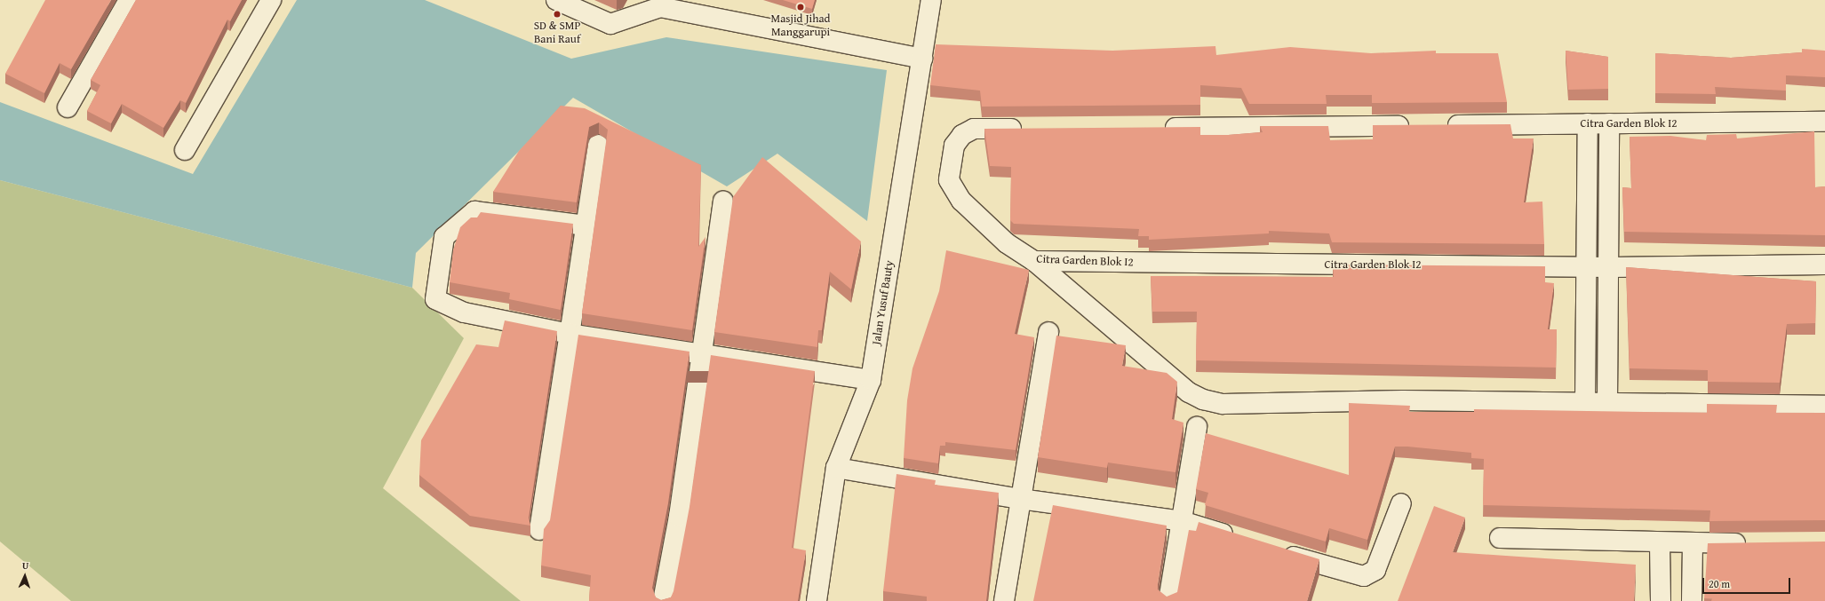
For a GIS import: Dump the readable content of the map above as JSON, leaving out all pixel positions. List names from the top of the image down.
{
  "streets": {
    "street": ["Citra Garden Blok I2", "Jalan Yusuf Bauty"]
  },
  "places": ["Masjid Jihad Manggarupi", "SD & SMP Bani Rauf"],
  "scale_bar": "20 m",
  "north": "top"
}
